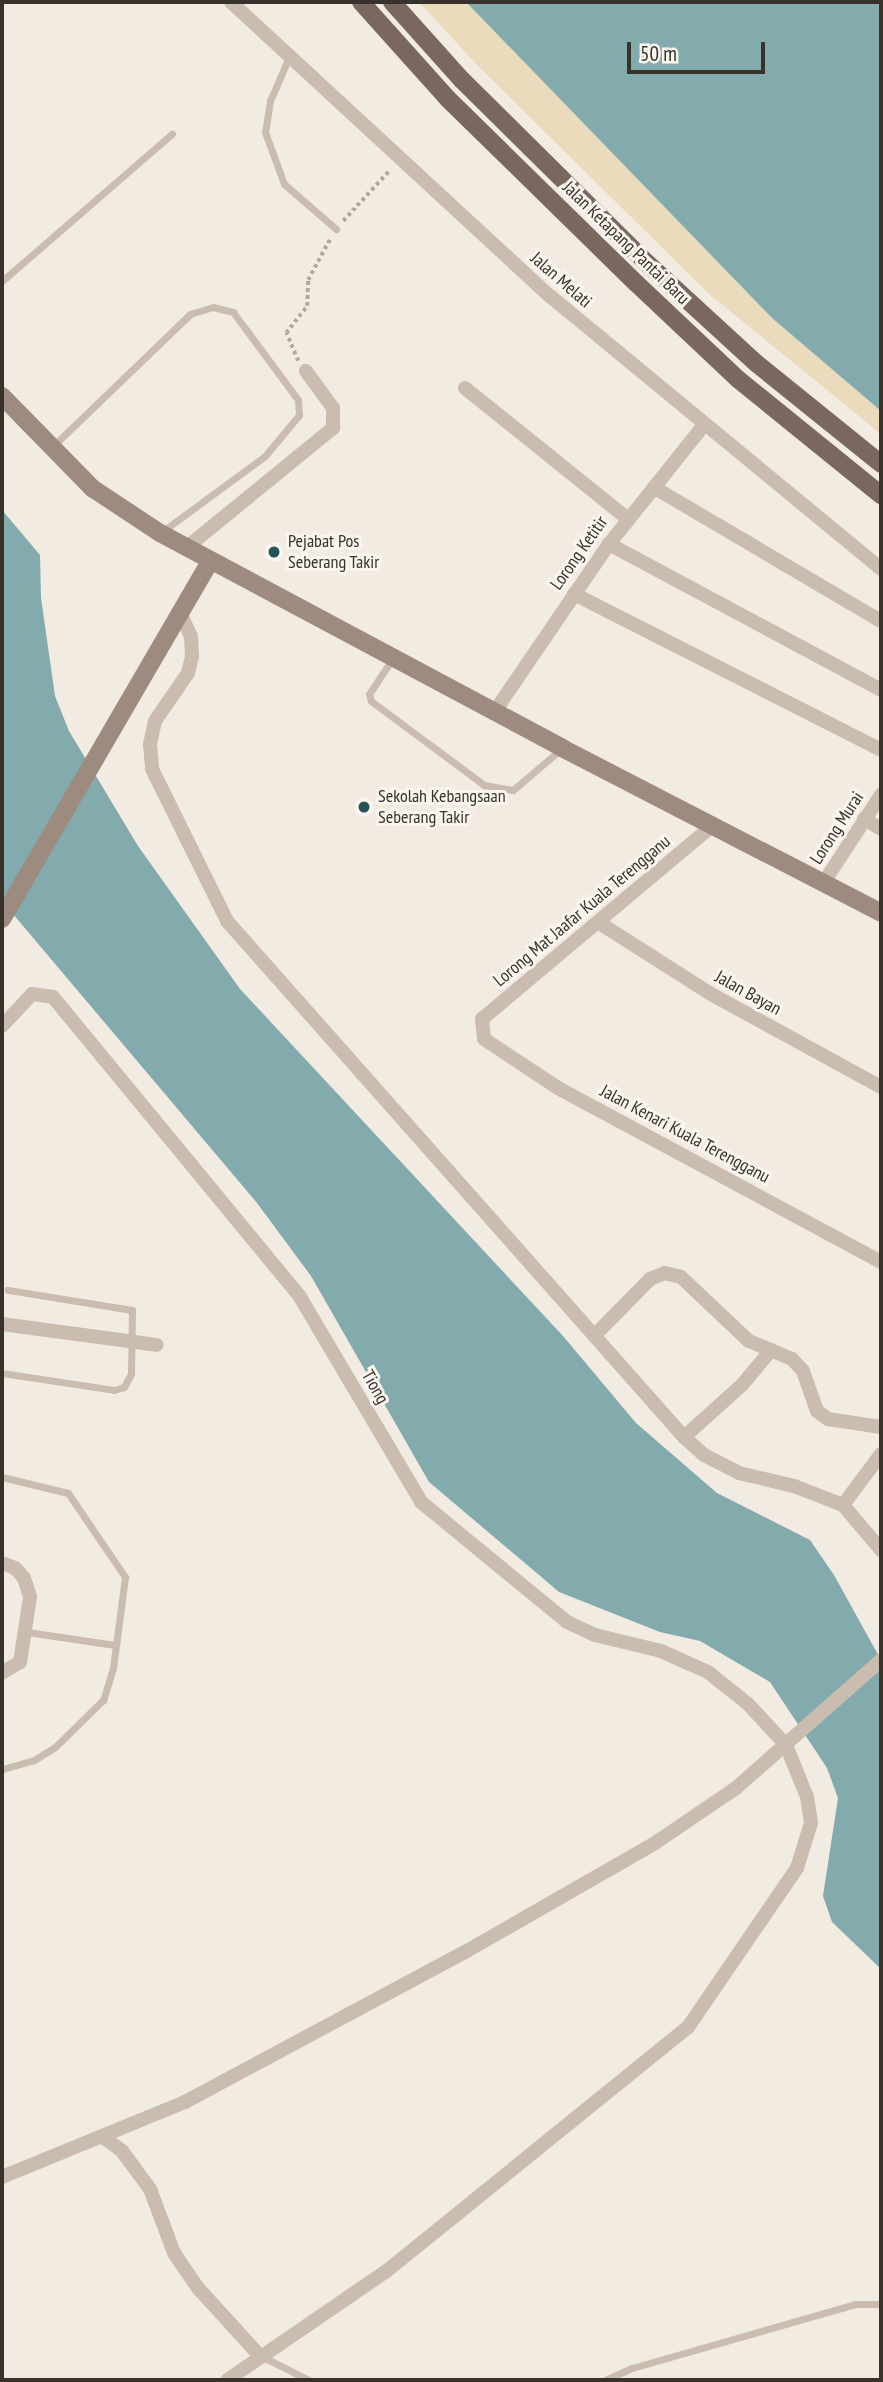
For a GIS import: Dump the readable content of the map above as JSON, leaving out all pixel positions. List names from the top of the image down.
{
  "streets": {
    "main road": ["Jalan Ketapang Pantai Baru"],
    "street": [
      "Jalan Melati",
      "Lorong Ketitir",
      "Lorong Murai",
      "Lorong Mat Jaafar Kuala Terengganu",
      "Jalan Bayan",
      "Jalan Kenari Kuala Terengganu",
      "Tiong"
    ]
  },
  "crossings": [
    ["Jalan Melati", "Lorong Ketitir"],
    ["Lorong Mat Jaafar Kuala Terengganu", "Jalan Bayan"],
    ["Lorong Mat Jaafar Kuala Terengganu", "Jalan Kenari Kuala Terengganu"]
  ],
  "places": ["Pejabat Pos Seberang Takir", "Sekolah Kebangsaan Seberang Takir"],
  "scale_bar": "50 m"
}
